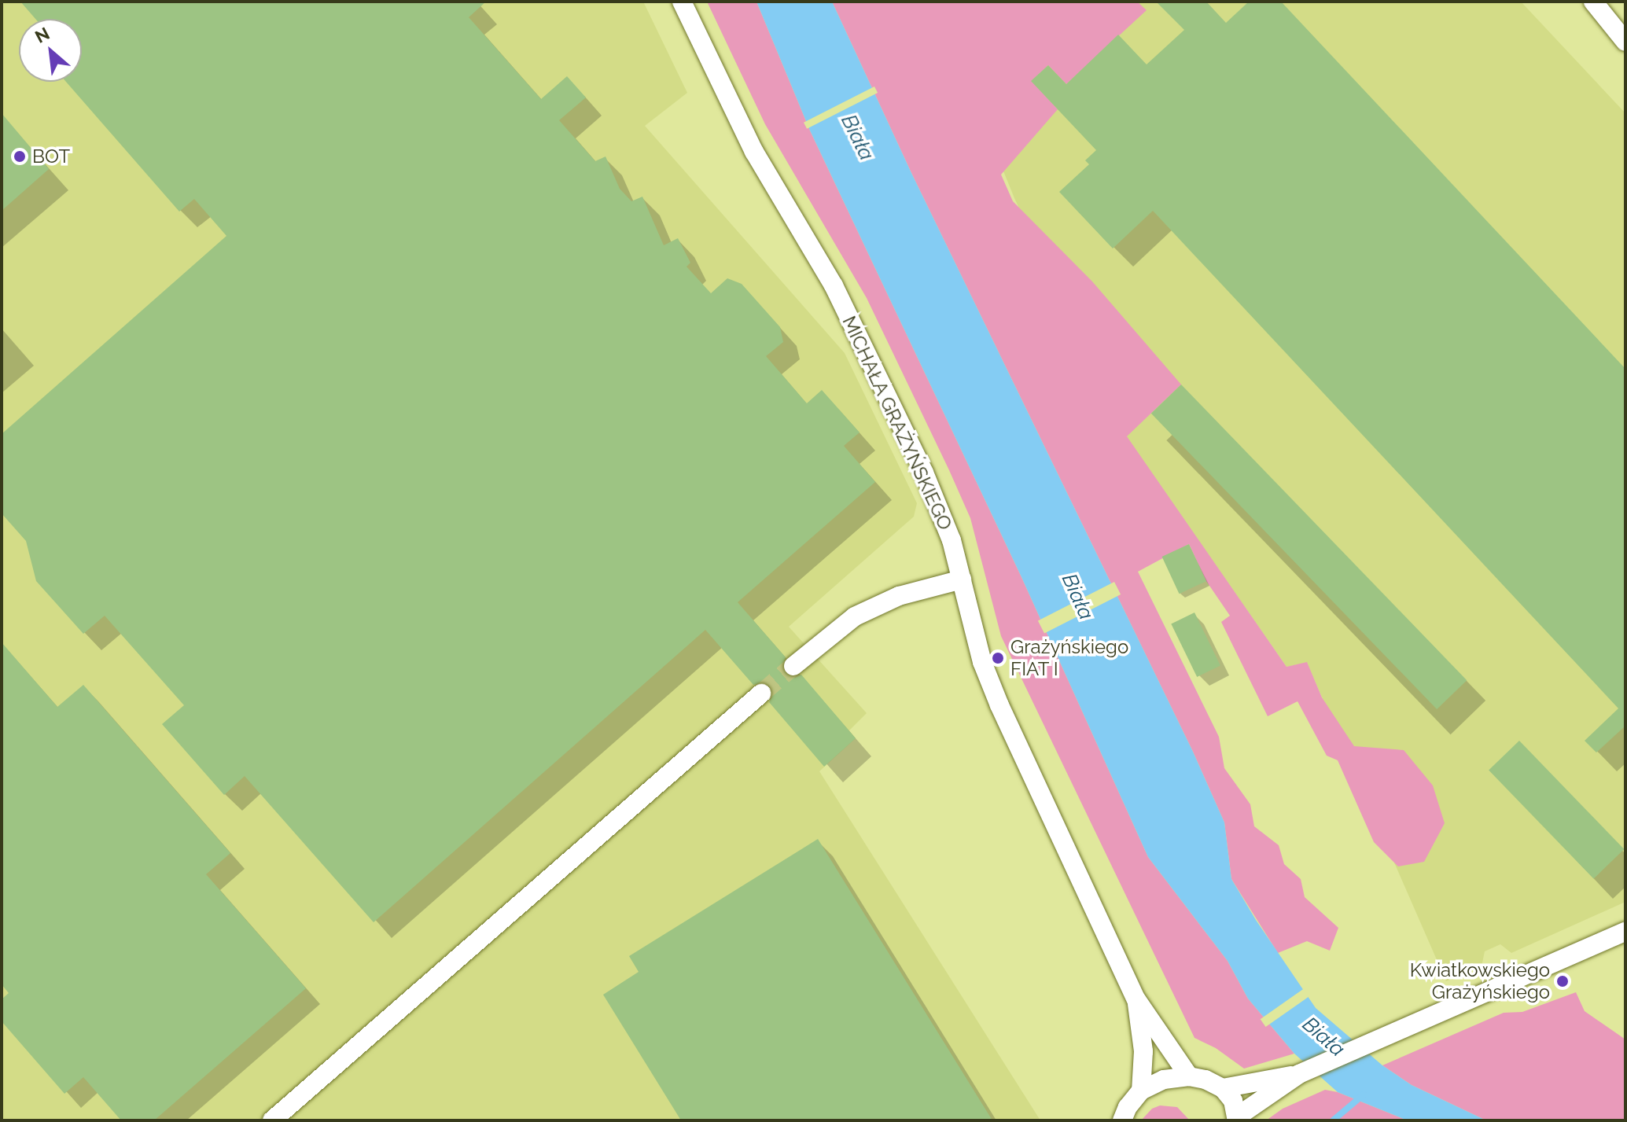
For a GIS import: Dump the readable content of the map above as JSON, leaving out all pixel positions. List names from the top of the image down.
{
  "streets": {
    "street": ["MICHAŁA GRAŻYŃSKIEGO"]
  },
  "water": ["Biała"],
  "places": ["BOT", "Grażyńskiego FIAT I", "Kwiatkowskiego Grażyńskiego"],
  "north": "top left"
}
